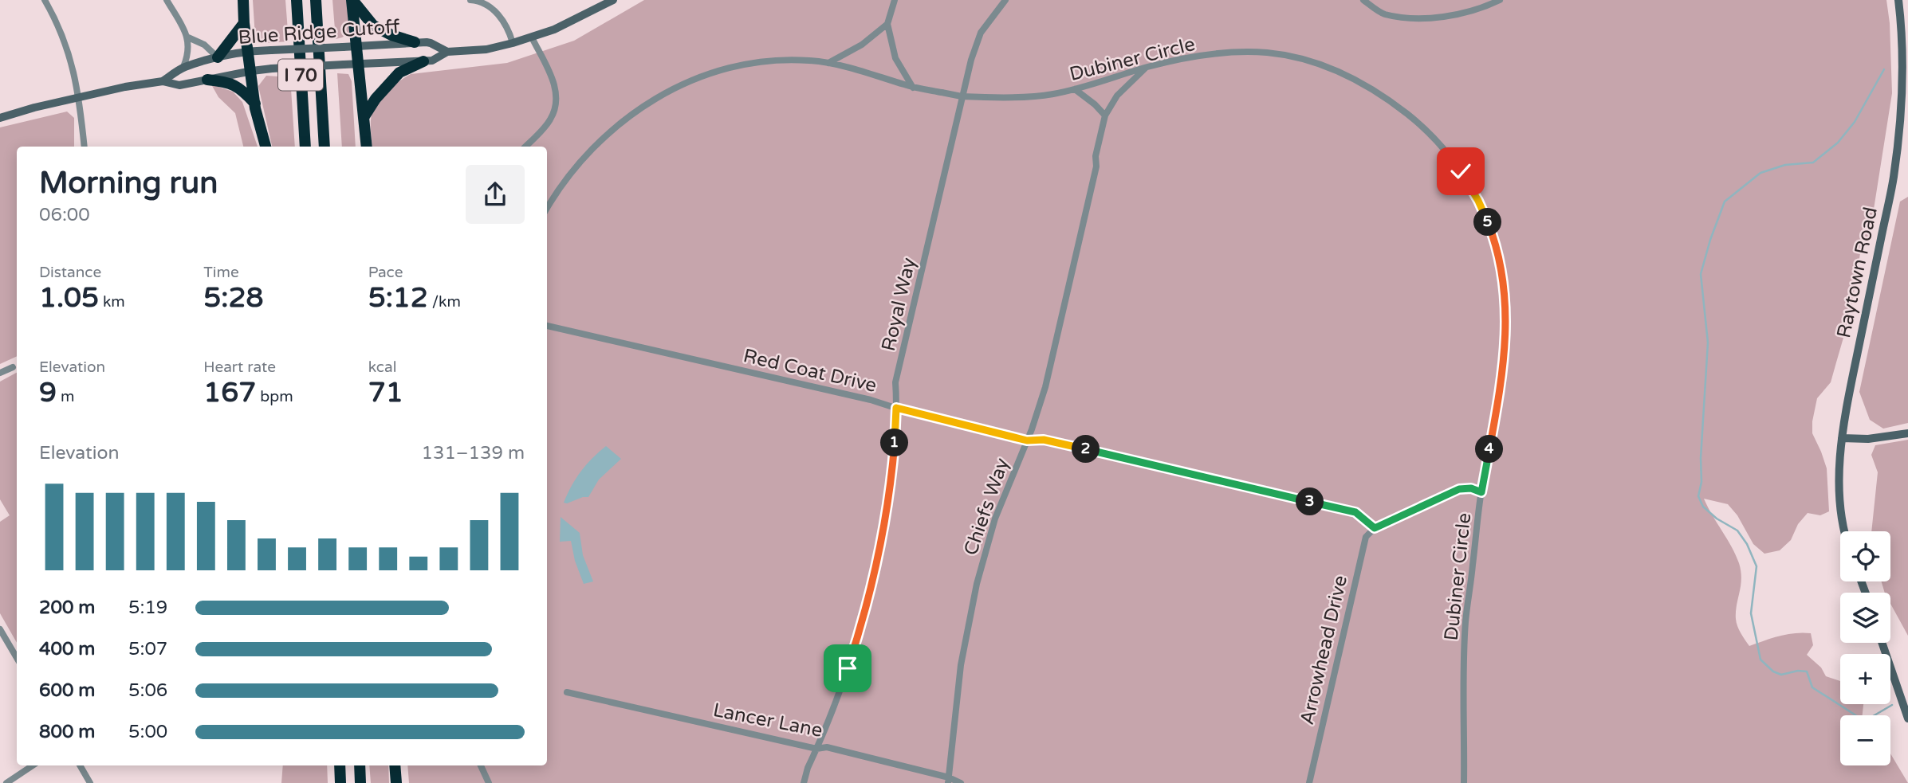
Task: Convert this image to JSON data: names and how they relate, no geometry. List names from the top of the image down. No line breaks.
{"streets":{"highway":["I 70"],"main road":["Blue Ridge Cutoff","Raytown Road"],"street":["Dubiner Circle","Royal Way","Red Coat Drive","Chiefs Way","Arrowhead Drive","Lancer Lane"]},"crossings":[["Dubiner Circle","Chiefs Way"],["Royal Way","Red Coat Drive"],["Royal Way","Lancer Lane"],["Red Coat Drive","Chiefs Way"],["Red Coat Drive","Arrowhead Drive"],["Chiefs Way","Lancer Lane"]],"page":{"heading":["Morning run","06:00"],"pins":["5","1","2","4","3"],"stats":[["Distance","1.05 km"],["Time","5:28"],["Pace","5:12 /km"],["Elevation","9 m"],["Heart rate","167 bpm"],["kcal","71"]],"chart":["Elevation","131–139 m"],"map_buttons":["+","−"],"list":[{"name":"200 m","note":"5:19"},{"name":"400 m","note":"5:07"},{"name":"600 m","note":"5:06"},{"name":"800 m","note":"5:00"}]}}
